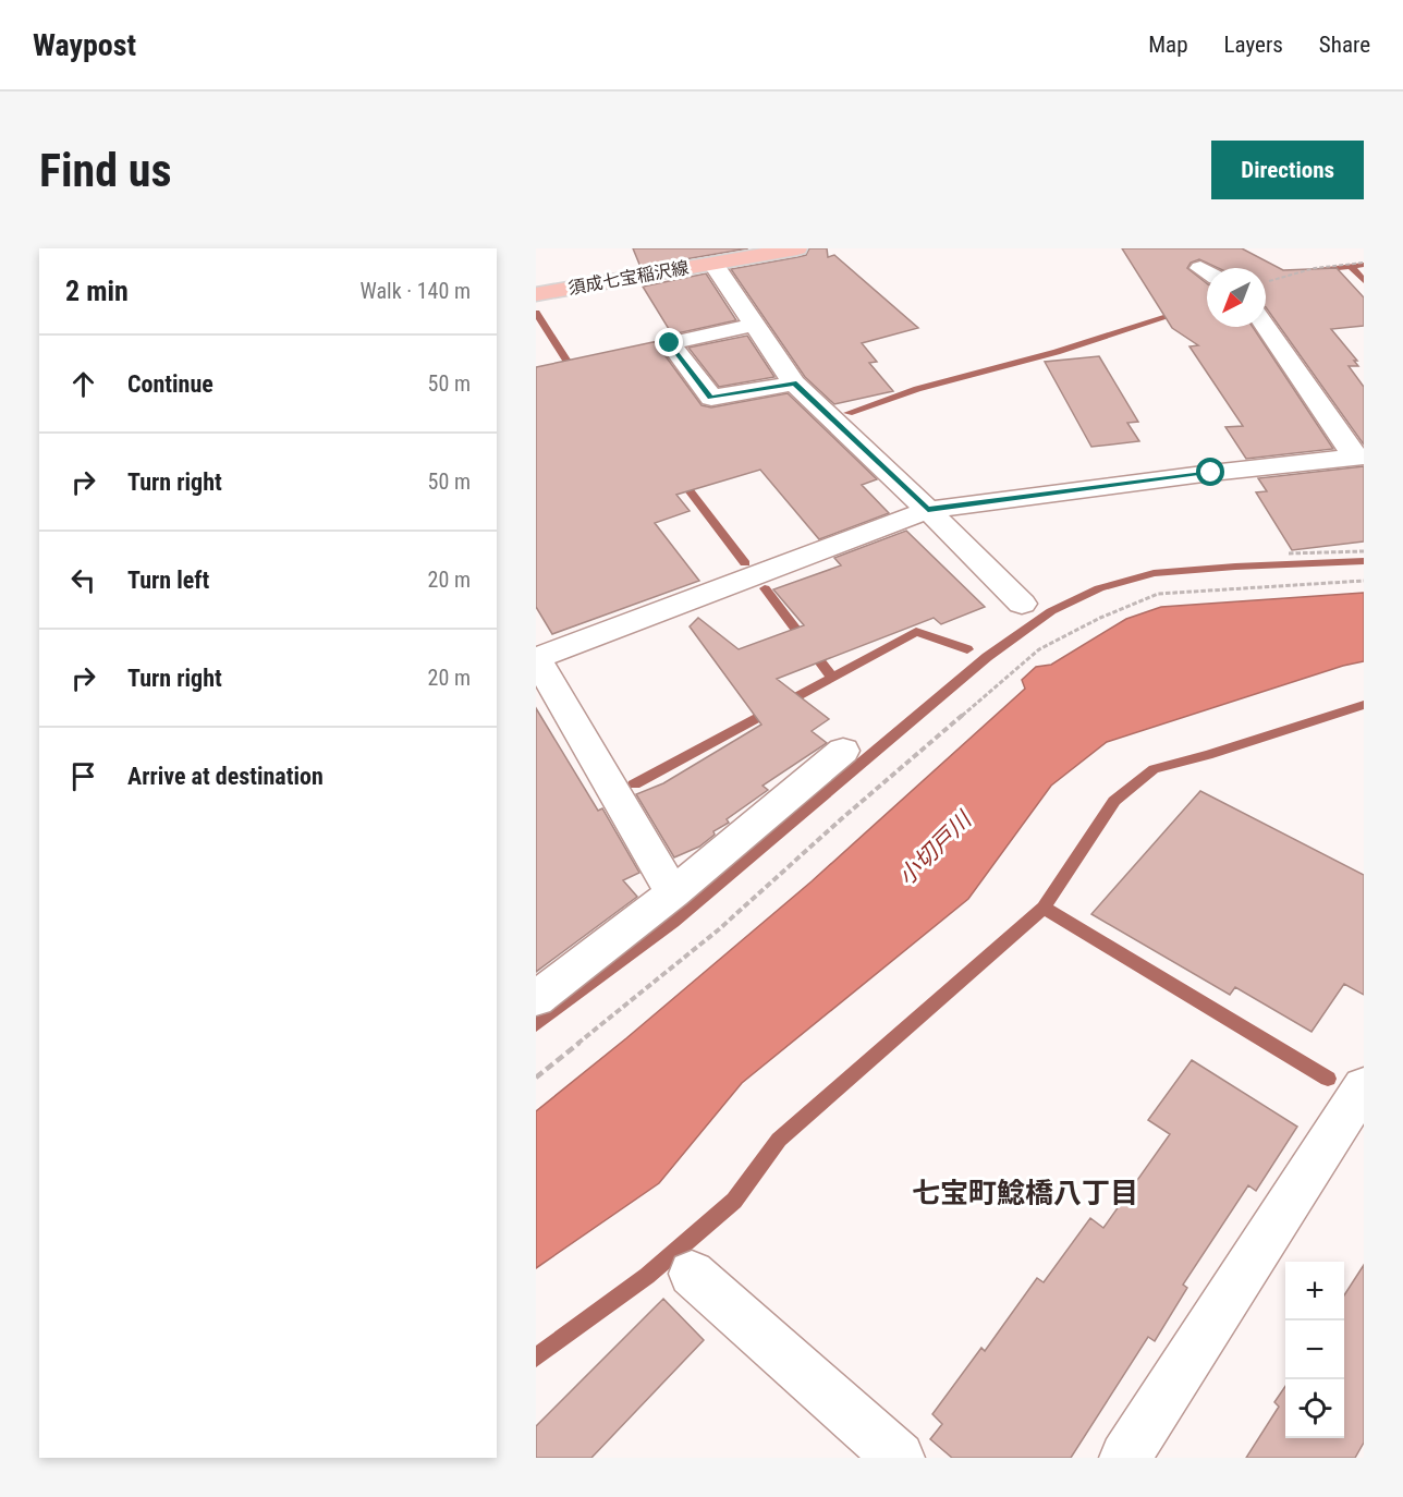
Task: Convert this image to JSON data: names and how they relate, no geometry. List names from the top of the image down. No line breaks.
{"streets":{"main road":["須成七宝稲沢線"]},"districts":["七宝町鯰橋八丁目"],"water":["小切戸川"],"north":"bottom left","page":{"header":"Waypost","nav":["Map","Layers","Share"],"buttons":"Directions","title":"Find us","heading":["2 min","Walk · 140 m"],"list":[["Continue","50 m"],["Turn right","50 m"],["Turn left","20 m"],["Turn right","20 m"],"Arrive at destination"],"map_buttons":["+","−"]}}
